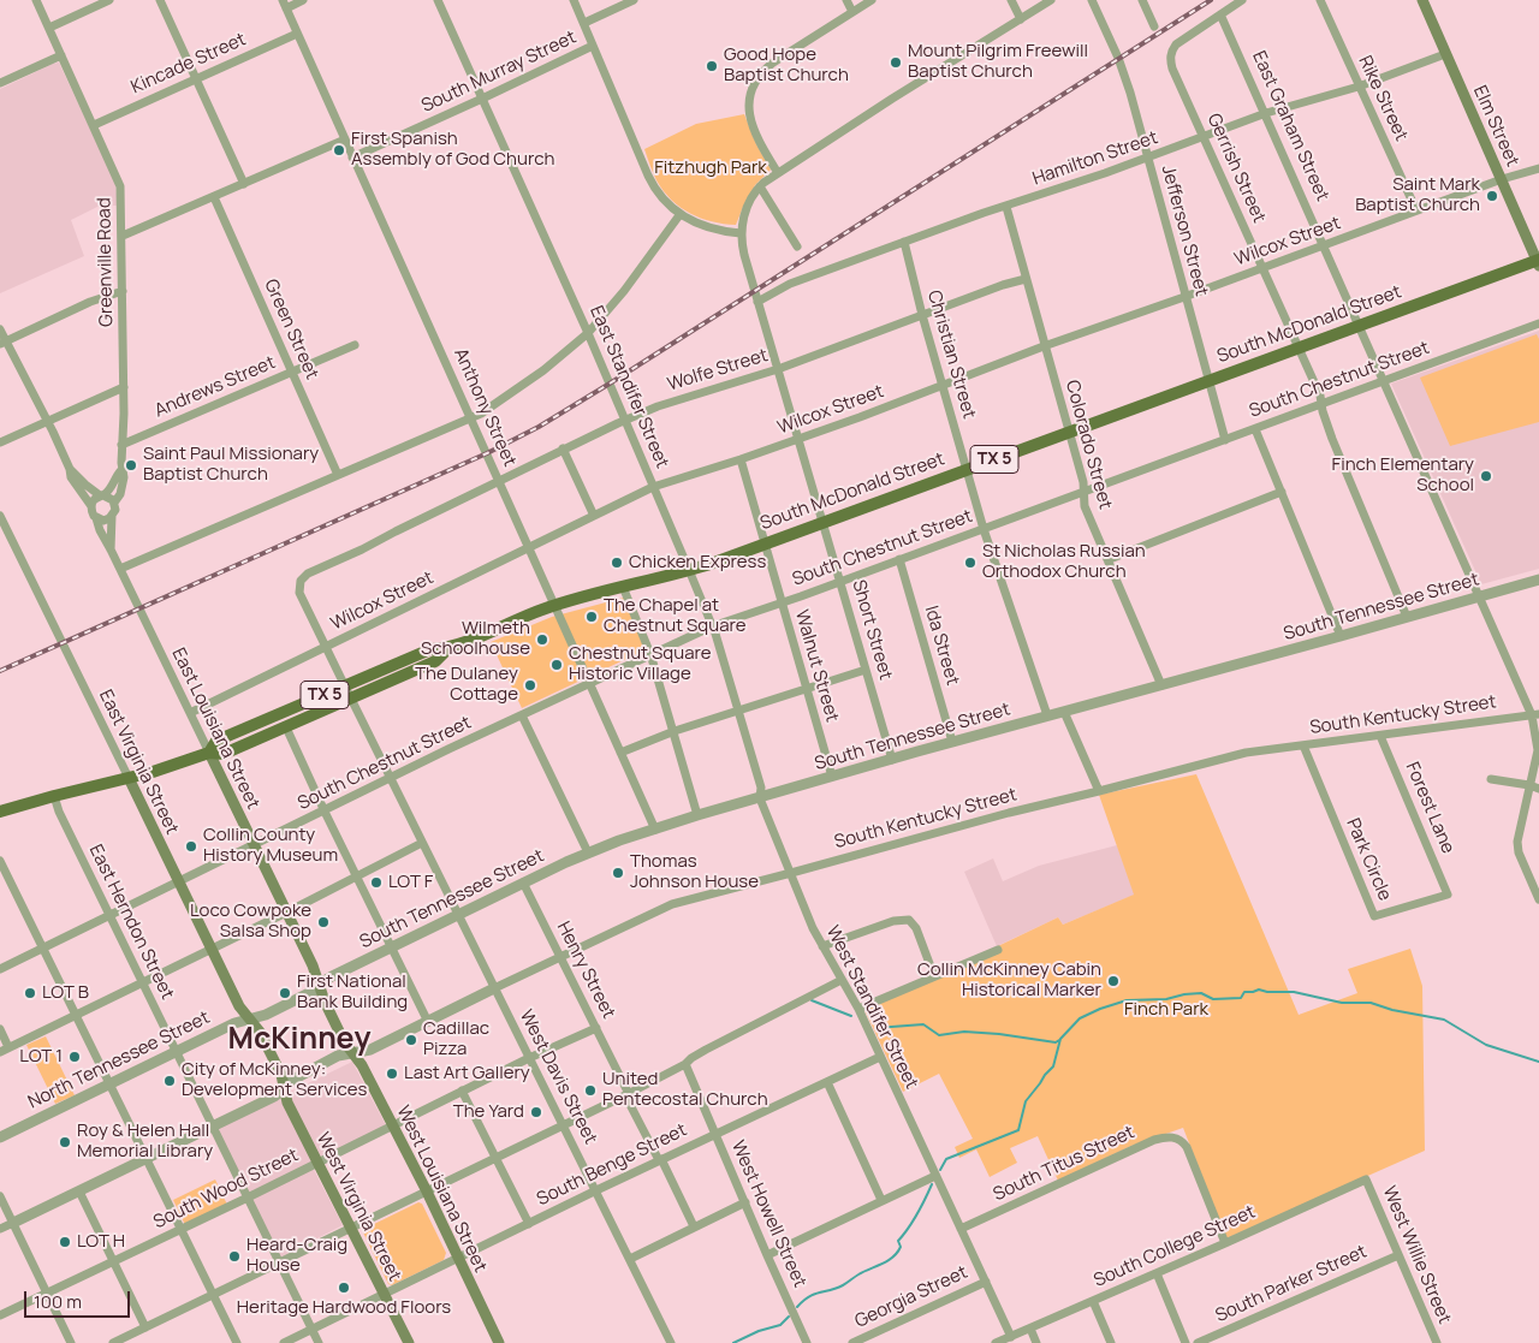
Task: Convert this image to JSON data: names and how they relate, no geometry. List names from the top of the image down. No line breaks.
{"streets":{"main road":["Elm Street","South McDonald Street","TX 5","East Louisiana Street","East Virginia Street","West Louisiana Street","West Virginia Street"],"street":["Kincade Street","South Murray Street","Rike Street","East Graham Street","Hamilton Street","Gerrish Street","Jefferson Street","Wilcox Street","Greenville Road","Green Street","Christian Street","Wolfe Street","South Chestnut Street","Andrews Street","East Standifer Street","Anthony Street","Colorado Street","South Tennessee Street","Short Street","Ida Street","Walnut Street","South Kentucky Street","Forest Lane","Park Circle","East Herndon Street","Henry Street","West Standifer Street","North Tennessee Street","West Davis Street","South Titus Street","South Benge Street","South Wood Street","West Howell Street","South College Street","West Willie Street","South Parker Street","Georgia Street"]},"crossings":[["Kincade Street","Greenville Road"],["Kincade Street","Anthony Street"],["South Murray Street","East Standifer Street"],["South Murray Street","Anthony Street"],["Rike Street","Hamilton Street"],["Rike Street","Wilcox Street"],["East Graham Street","Hamilton Street"],["East Graham Street","Gerrish Street"],["East Graham Street","Wilcox Street"],["East Graham Street","South McDonald Street"],["East Graham Street","South Chestnut Street"],["East Graham Street","South Tennessee Street"],["East Graham Street","South Kentucky Street"],["Elm Street","Hamilton Street"],["Elm Street","Wilcox Street"],["Elm Street","South McDonald Street"],["Hamilton Street","Gerrish Street"],["Hamilton Street","Jefferson Street"],["Hamilton Street","Christian Street"],["Hamilton Street","Colorado Street"],["Hamilton Street","Short Street"],["Gerrish Street","Wilcox Street"],["Gerrish Street","South McDonald Street"],["Gerrish Street","South Chestnut Street"],["Gerrish Street","South Tennessee Street"],["Jefferson Street","Wilcox Street"],["Jefferson Street","South McDonald Street"],["Jefferson Street","South Chestnut Street"],["Wilcox Street","Christian Street"],["Wilcox Street","East Standifer Street"],["Wilcox Street","Anthony Street"],["Wilcox Street","Colorado Street"],["Wilcox Street","Short Street"],["Wilcox Street","Walnut Street"],["Wilcox Street","East Louisiana Street"],["Wilcox Street","West Davis Street"],["Greenville Road","Andrews Street"],["Greenville Road","East Louisiana Street"],["South McDonald Street","Christian Street"],["South McDonald Street","East Standifer Street"],["South McDonald Street","Anthony Street"],["South McDonald Street","Colorado Street"],["South McDonald Street","TX 5"],["South McDonald Street","Short Street"],["South McDonald Street","Walnut Street"],["South McDonald Street","East Louisiana Street"],["South McDonald Street","West Davis Street"],["Green Street","Andrews Street"],["Christian Street","Wolfe Street"],["Christian Street","South Chestnut Street"],["Christian Street","South Tennessee Street"],["Wolfe Street","East Standifer Street"],["Wolfe Street","Anthony Street"],["Wolfe Street","Colorado Street"],["Wolfe Street","Short Street"],["Wolfe Street","West Davis Street"],["South Chestnut Street","East Standifer Street"],["South Chestnut Street","Anthony Street"],["South Chestnut Street","Colorado Street"],["South Chestnut Street","Short Street"],["South Chestnut Street","Ida Street"],["South Chestnut Street","Walnut Street"],["South Chestnut Street","East Louisiana Street"],["South Chestnut Street","East Virginia Street"],["South Chestnut Street","East Herndon Street"],["South Chestnut Street","West Davis Street"],["East Standifer Street","South Tennessee Street"],["East Standifer Street","West Standifer Street"],["Anthony Street","South Tennessee Street"],["Colorado Street","South Tennessee Street"],["TX 5","East Louisiana Street"],["TX 5","East Virginia Street"],["TX 5","East Herndon Street"],["South Tennessee Street","Short Street"],["South Tennessee Street","Ida Street"],["South Tennessee Street","Walnut Street"],["South Tennessee Street","East Louisiana Street"],["South Tennessee Street","Henry Street"],["South Tennessee Street","West Standifer Street"],["South Tennessee Street","North Tennessee Street"],["South Tennessee Street","West Davis Street"],["South Kentucky Street","East Louisiana Street"],["South Kentucky Street","East Virginia Street"],["South Kentucky Street","Forest Lane"],["South Kentucky Street","Park Circle"],["South Kentucky Street","East Herndon Street"],["South Kentucky Street","Henry Street"],["South Kentucky Street","West Standifer Street"],["South Kentucky Street","West Davis Street"],["South Kentucky Street","West Louisiana Street"],["South Kentucky Street","West Virginia Street"],["East Louisiana Street","North Tennessee Street"],["East Louisiana Street","West Louisiana Street"],["East Virginia Street","North Tennessee Street"],["East Virginia Street","West Virginia Street"],["Forest Lane","Park Circle"],["East Herndon Street","North Tennessee Street"],["East Herndon Street","South Benge Street"],["East Herndon Street","South Wood Street"],["Henry Street","South Wood Street"],["West Standifer Street","South Titus Street"],["West Standifer Street","South Benge Street"],["West Standifer Street","South College Street"],["West Standifer Street","Georgia Street"],["West Davis Street","South Benge Street"],["West Davis Street","South Wood Street"],["South Titus Street","South College Street"],["South Benge Street","West Louisiana Street"],["South Benge Street","West Virginia Street"],["South Benge Street","West Howell Street"],["South Wood Street","West Louisiana Street"],["South Wood Street","West Virginia Street"],["South College Street","West Willie Street"],["West Willie Street","South Parker Street"]],"districts":["McKinney"],"parks":["Fitzhugh Park","Finch Park"],"places":["Mount Pilgrim Freewill Baptist Church","Good Hope Baptist Church","First Spanish Assembly of God Church","Saint Mark Baptist Church","Saint Paul Missionary Baptist Church","Finch Elementary School","Chicken Express","St Nicholas Russian Orthodox Church","The Chapel at Chestnut Square","Wilmeth Schoolhouse","Chestnut Square Historic Village","The Dulaney Cottage","Collin County History Museum","Thomas Johnson House","LOT F","Loco Cowpoke Salsa Shop","Collin McKinney Cabin Historical Marker","LOT B","First National Bank Building","Cadillac Pizza","LOT 1","Last Art Gallery","City of McKinney: Development Services","United Pentecostal Church","The Yard","Roy & Helen Hall Memorial Library","LOT H","Heard-Craig House","Heritage Hardwood Floors"],"scale_bar":"100 m"}
